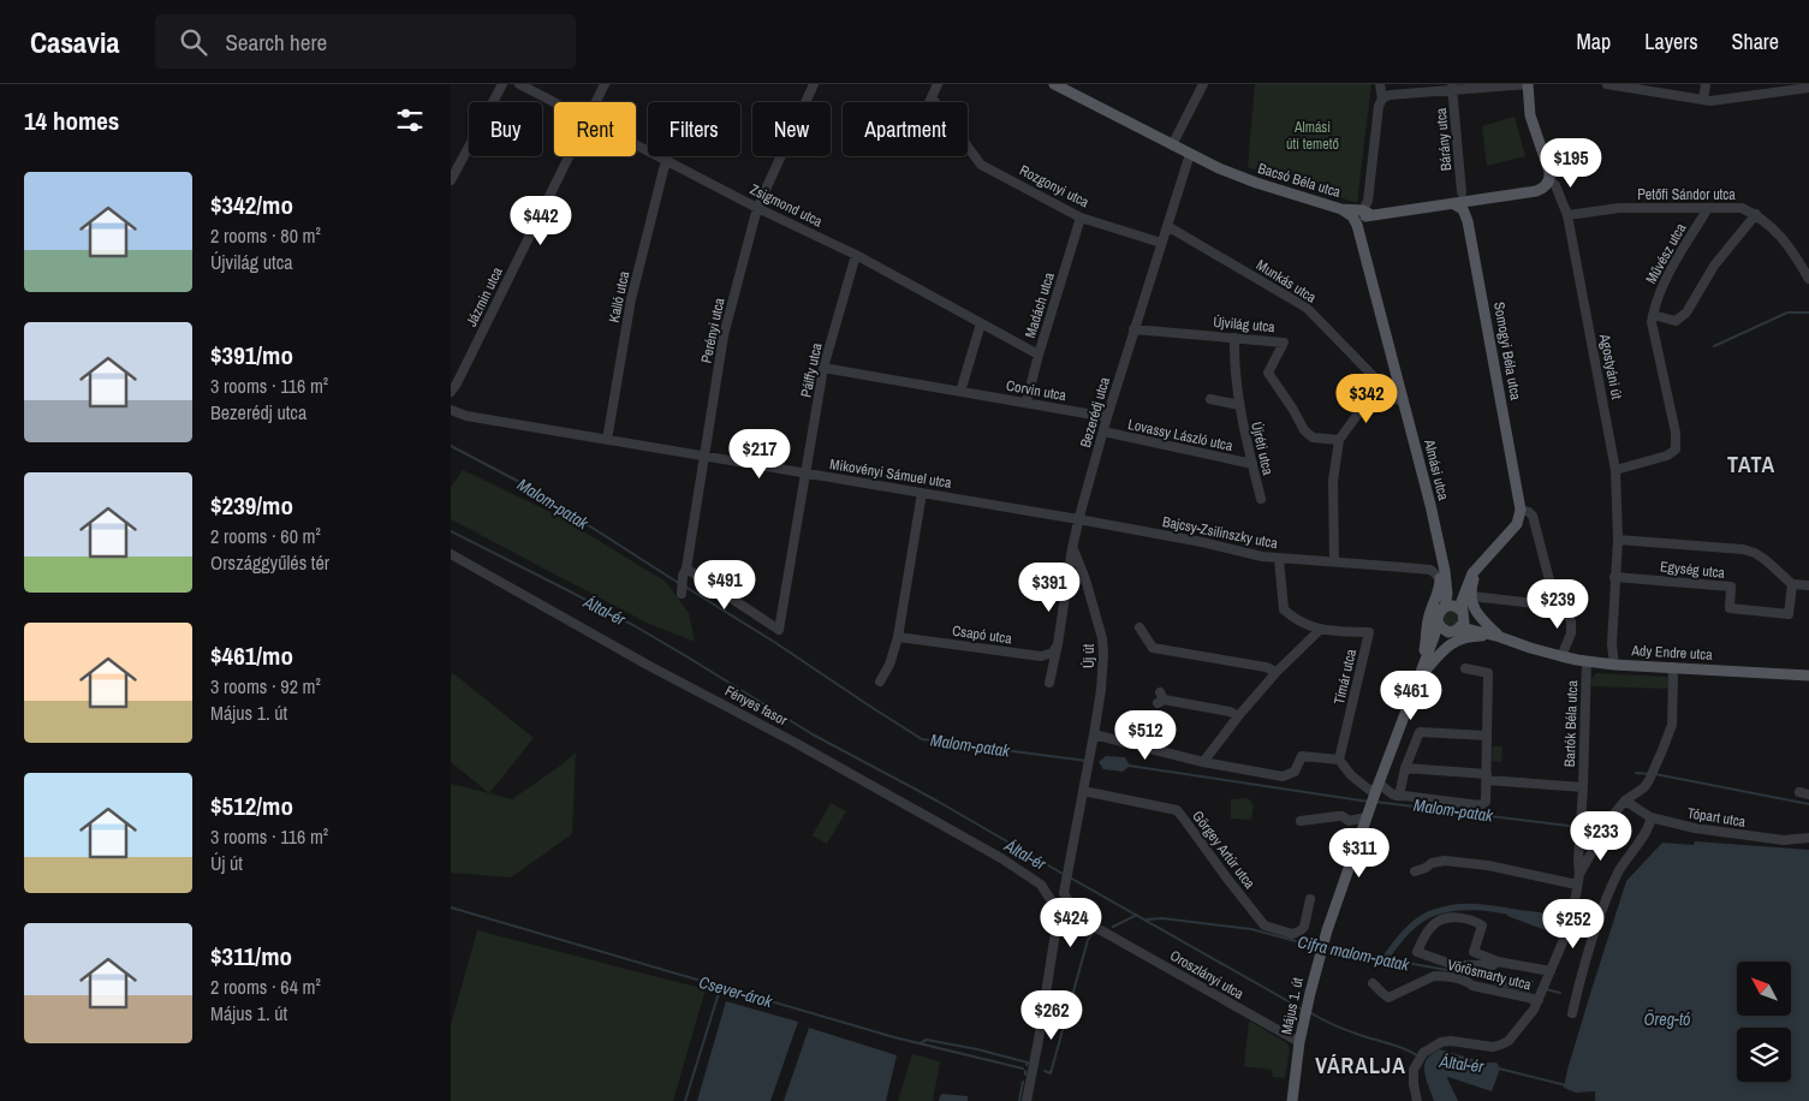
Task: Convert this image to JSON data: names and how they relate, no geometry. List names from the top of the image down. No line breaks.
{"streets":{"main road":["Bacsó Béla utca","Somogyi Béla utca","Agostyáni út","Almási utca","Ady Endre utca","Május 1. út"],"street":["Bárány utca","Rozgonyi utca","Petőfi Sándor utca","Zsigmond utca","Művész utca","Munkás utca","Jázmin utca","Kalló utca","Madách utca","Újvilág utca","Perényi utca","Pálffy utca","Corvin utca","Bezerédj utca","Lovassy László utca","Újréti utca","Mikovényi Sámuel utca","Bajcsy-Zsilinszky utca","Egység utca","Csapó utca","Új út","Tímár utca","Fényes fasor","Bartók Béla utca","Tópart utca","Görgey Artúr utca","Oroszlányi utca","Vörösmarty utca"]},"crossings":[["Bacsó Béla utca","Somogyi Béla utca"],["Bacsó Béla utca","Agostyáni út"],["Bacsó Béla utca","Bezerédj utca"],["Rozgonyi utca","Madách utca"],["Rozgonyi utca","Bezerédj utca"],["Petőfi Sándor utca","Művész utca"],["Petőfi Sándor utca","Agostyáni út"],["Zsigmond utca","Kalló utca"],["Zsigmond utca","Madách utca"],["Zsigmond utca","Perényi utca"],["Zsigmond utca","Pálffy utca"],["Munkás utca","Bezerédj utca"],["Munkás utca","Almási utca"],["Kalló utca","Mikovényi Sámuel utca"],["Madách utca","Corvin utca"],["Újvilág utca","Bezerédj utca"],["Újvilág utca","Újréti utca"],["Perényi utca","Pálffy utca"],["Perényi utca","Mikovényi Sámuel utca"],["Agostyáni út","Egység utca"],["Agostyáni út","Ady Endre utca"],["Pálffy utca","Corvin utca"],["Pálffy utca","Mikovényi Sámuel utca"],["Corvin utca","Bezerédj utca"],["Bezerédj utca","Lovassy László utca"],["Bezerédj utca","Mikovényi Sámuel utca"],["Bezerédj utca","Bajcsy-Zsilinszky utca"],["Bezerédj utca","Csapó utca"],["Bezerédj utca","Új út"],["Lovassy László utca","Újréti utca"],["Almási utca","Május 1. út"],["Mikovényi Sámuel utca","Bajcsy-Zsilinszky utca"],["Bajcsy-Zsilinszky utca","Tímár utca"],["Ady Endre utca","Bartók Béla utca"],["Új út","Fényes fasor"],["Új út","Görgey Artúr utca"],["Bartók Béla utca","Vörösmarty utca"],["Oroszlányi utca","Május 1. út"]],"districts":["TATA","VÁRALJA"],"water":["Malom-patak","Által-ér","Cifra malom-patak","Csever-árok","Öreg-tó"],"parks":["Almási úti temető"],"north":"top left","page":{"header":"Casavia","search":"Search here","nav":["Map","Layers","Share"],"heading":"14 homes","chip":["Buy","Rent","Filters","New","Apartment"],"price":["$195","$442","$342","$217","$491","$391","$239","$461","$512","$233","$311","$424","$252","$262"],"list":[{"name":"$342/mo","note":"2 rooms · 80 m² · Újvilág utca"},{"name":"$391/mo","note":"3 rooms · 116 m² · Bezerédj utca"},{"name":"$239/mo","note":"2 rooms · 60 m² · Országgyűlés tér"},{"name":"$461/mo","note":"3 rooms · 92 m² · Május 1. út"},{"name":"$512/mo","note":"3 rooms · 116 m² · Új út"},{"name":"$311/mo","note":"2 rooms · 64 m² · Május 1. út"}]}}
